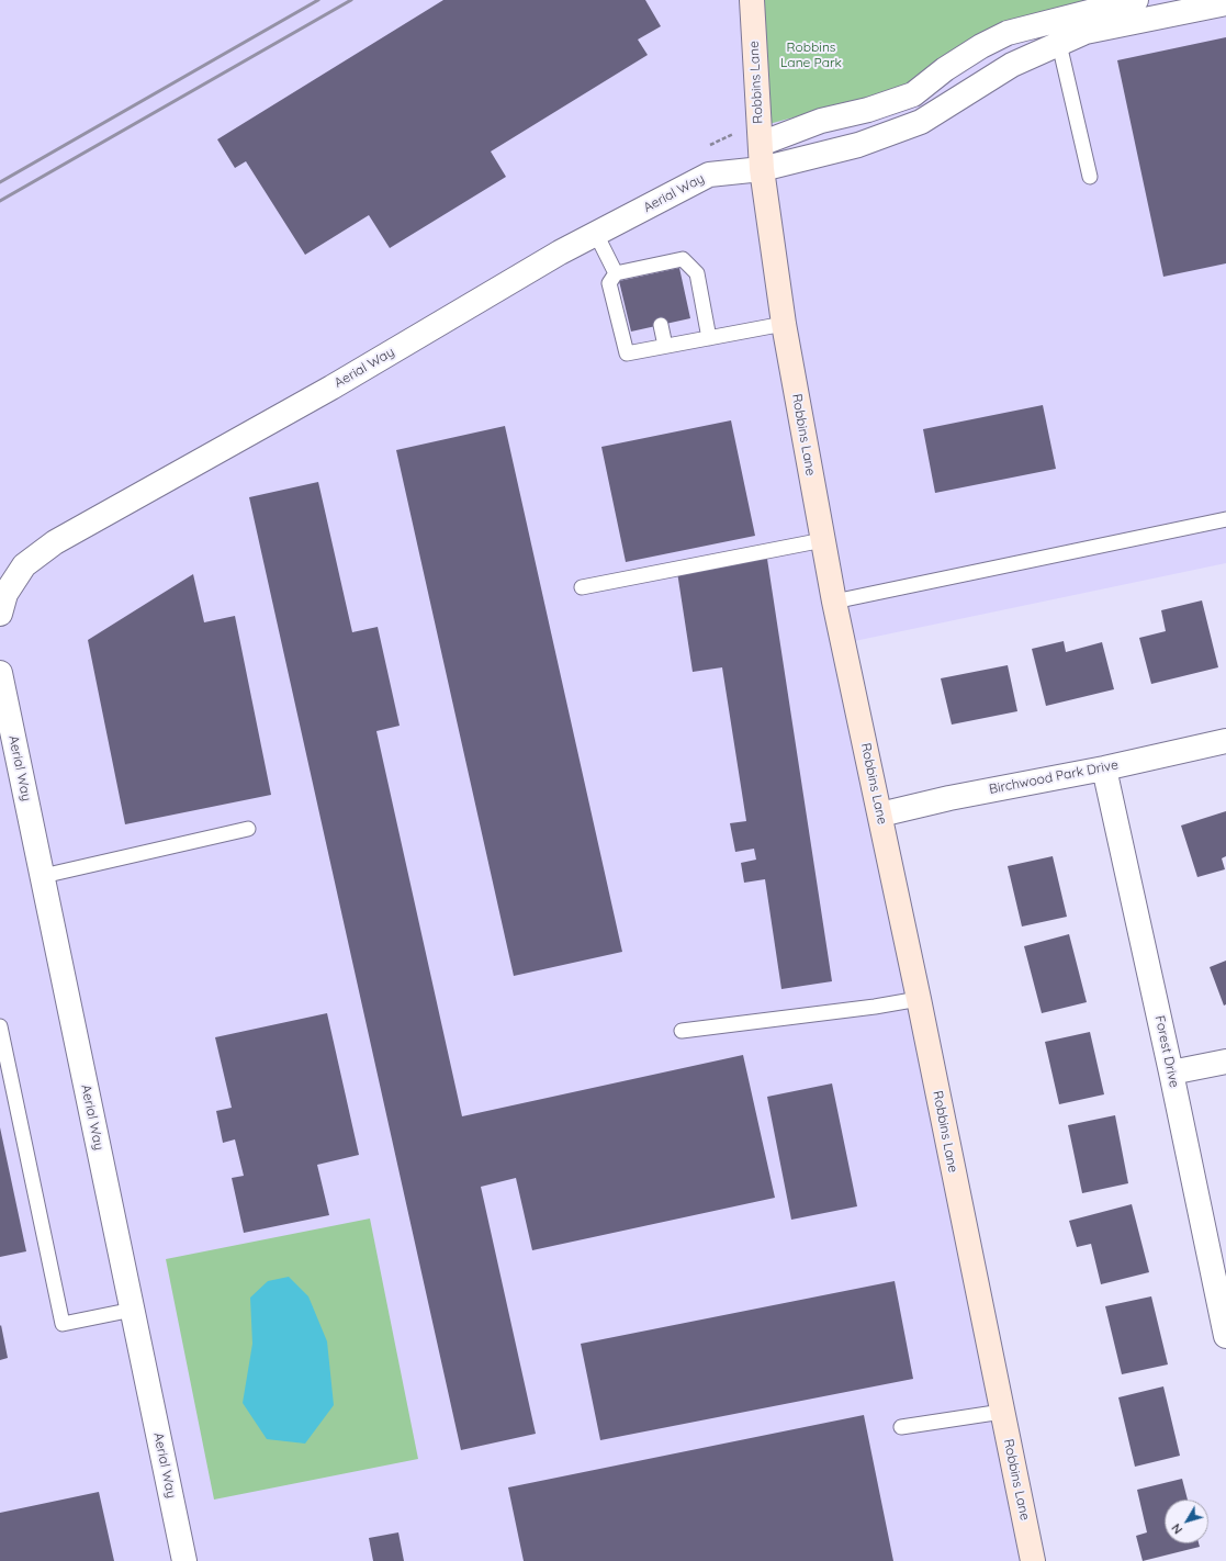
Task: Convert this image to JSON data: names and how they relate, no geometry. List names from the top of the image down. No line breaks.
{"streets":{"street":["Robbins Lane","Aerial Way","Birchwood Park Drive","Forest Drive"]},"crossings":[["Robbins Lane","Aerial Way"],["Robbins Lane","Birchwood Park Drive"],["Birchwood Park Drive","Forest Drive"]],"parks":["Robbins Lane Park"],"north":"bottom left"}
